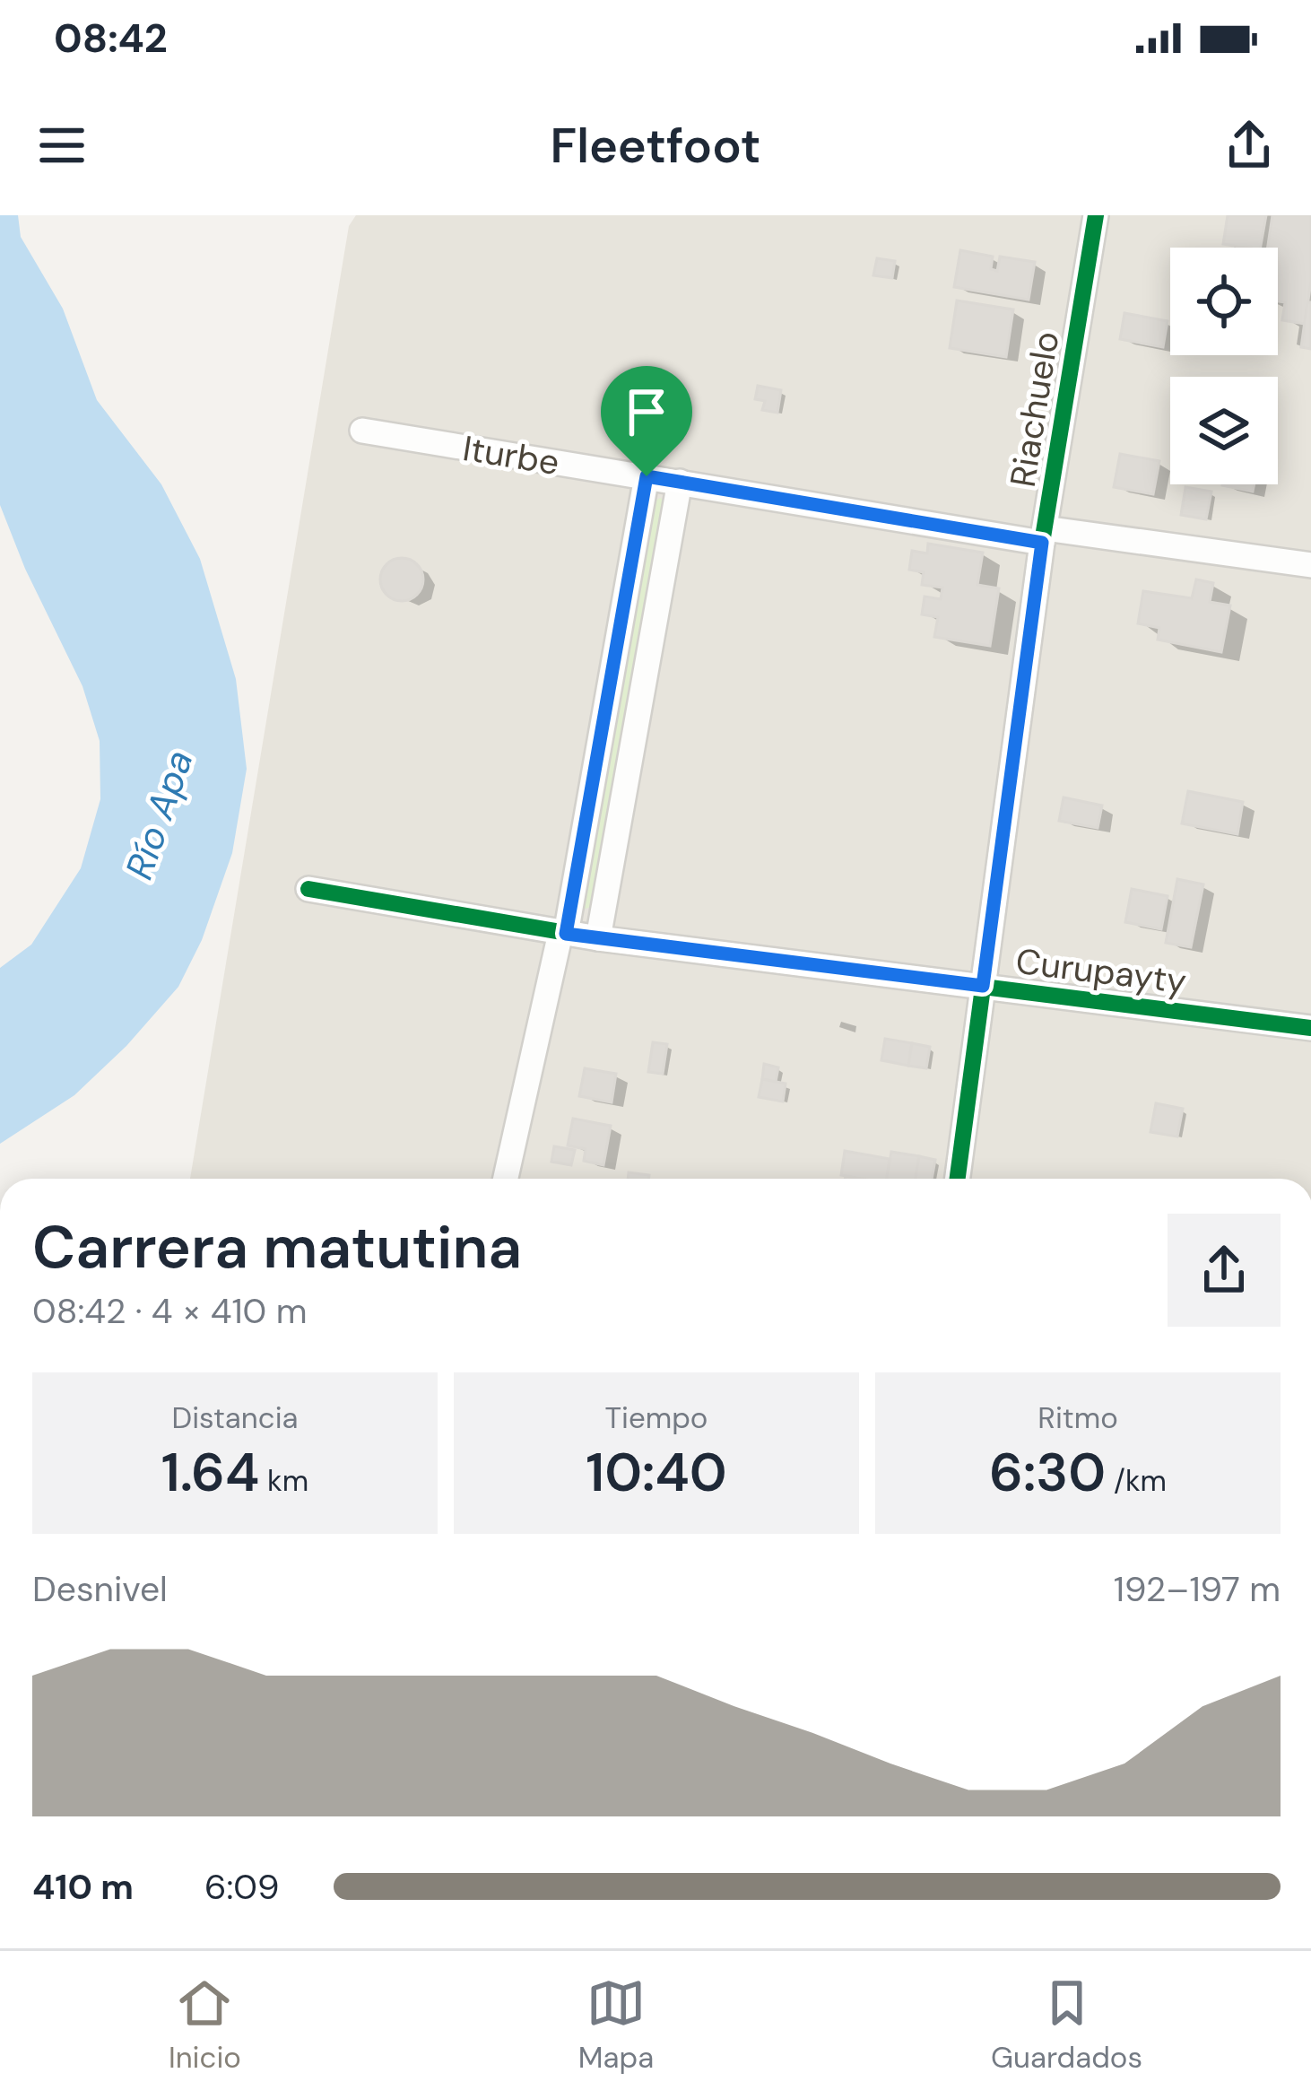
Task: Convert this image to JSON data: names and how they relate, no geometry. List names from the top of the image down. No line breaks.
{"streets":{"street":["Riachuelo","Iturbe","Curupayty"]},"crossings":[["Riachuelo","Iturbe"],["Riachuelo","Curupayty"]],"water":["Río Apa"],"page":{"status":"08:42","header":"Fleetfoot","heading":["Carrera matutina","08:42 · 4 × 410 m"],"stats":[["Distancia","1.64 km"],["Tiempo","10:40"],["Ritmo","6:30 /km"]],"chart":["Desnivel","192–197 m"],"list":[{"name":"410 m","note":"6:09"}],"tabs":["Inicio","Mapa","Guardados"]}}
